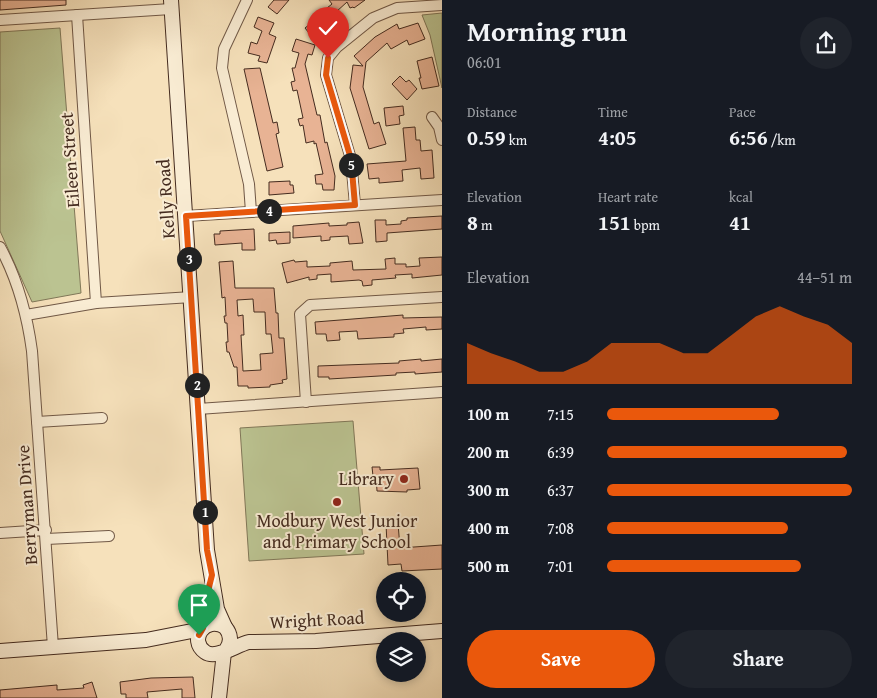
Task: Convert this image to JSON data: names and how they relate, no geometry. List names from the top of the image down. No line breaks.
{"streets":{"main road":["Kelly Road","Wright Road"],"street":["Eileen Street","Berryman Drive"]},"crossings":[["Kelly Road","Wright Road"]],"places":["Library","Modbury West Junior and Primary School"],"page":{"heading":["Morning run","06:01"],"stats":[["Distance","0.59 km"],["Time","4:05"],["Pace","6:56 /km"],["Elevation","8 m"],["Heart rate","151 bpm"],["kcal","41"]],"pins":["5","4","3","2","1"],"chart":["Elevation","44–51 m"],"list":[{"name":"100 m","note":"7:15"},{"name":"200 m","note":"6:39"},{"name":"300 m","note":"6:37"},{"name":"400 m","note":"7:08"},{"name":"500 m","note":"7:01"}],"buttons":["Save","Share"]}}
